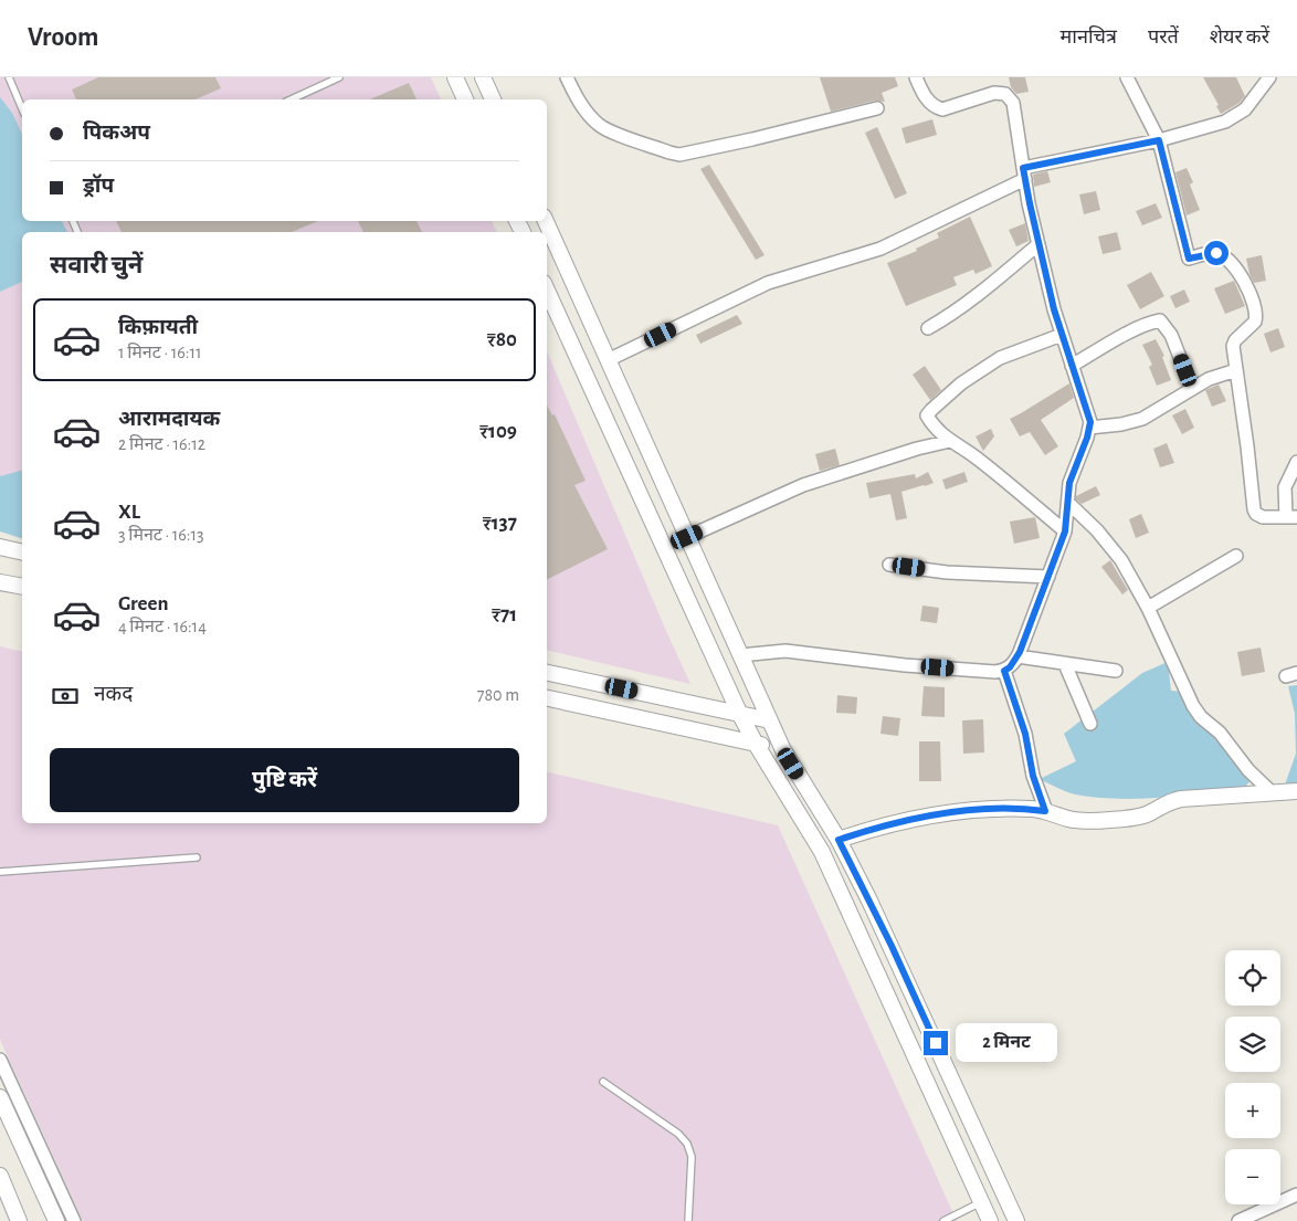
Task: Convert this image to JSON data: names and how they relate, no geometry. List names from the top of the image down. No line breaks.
{"page":{"header":"Vroom","nav":["मानचित्र","परतें","शेयर करें"],"banner":["पिकअप","ड्रॉप"],"heading":"सवारी चुनें","list":[{"name":"किफ़ायती","note":"1 मिनट · 16:11","value":"₹80"},{"name":"आरामदायक","note":"2 मिनट · 16:12","value":"₹109"},{"name":"XL","note":"3 मिनट · 16:13","value":"₹137"},{"name":"Green","note":"4 मिनट · 16:14","value":"₹71"}],"pay":["नकद","780 m"],"buttons":"पुष्टि करें","map_buttons":["+","−"],"bubble":"2 मिनट"}}
